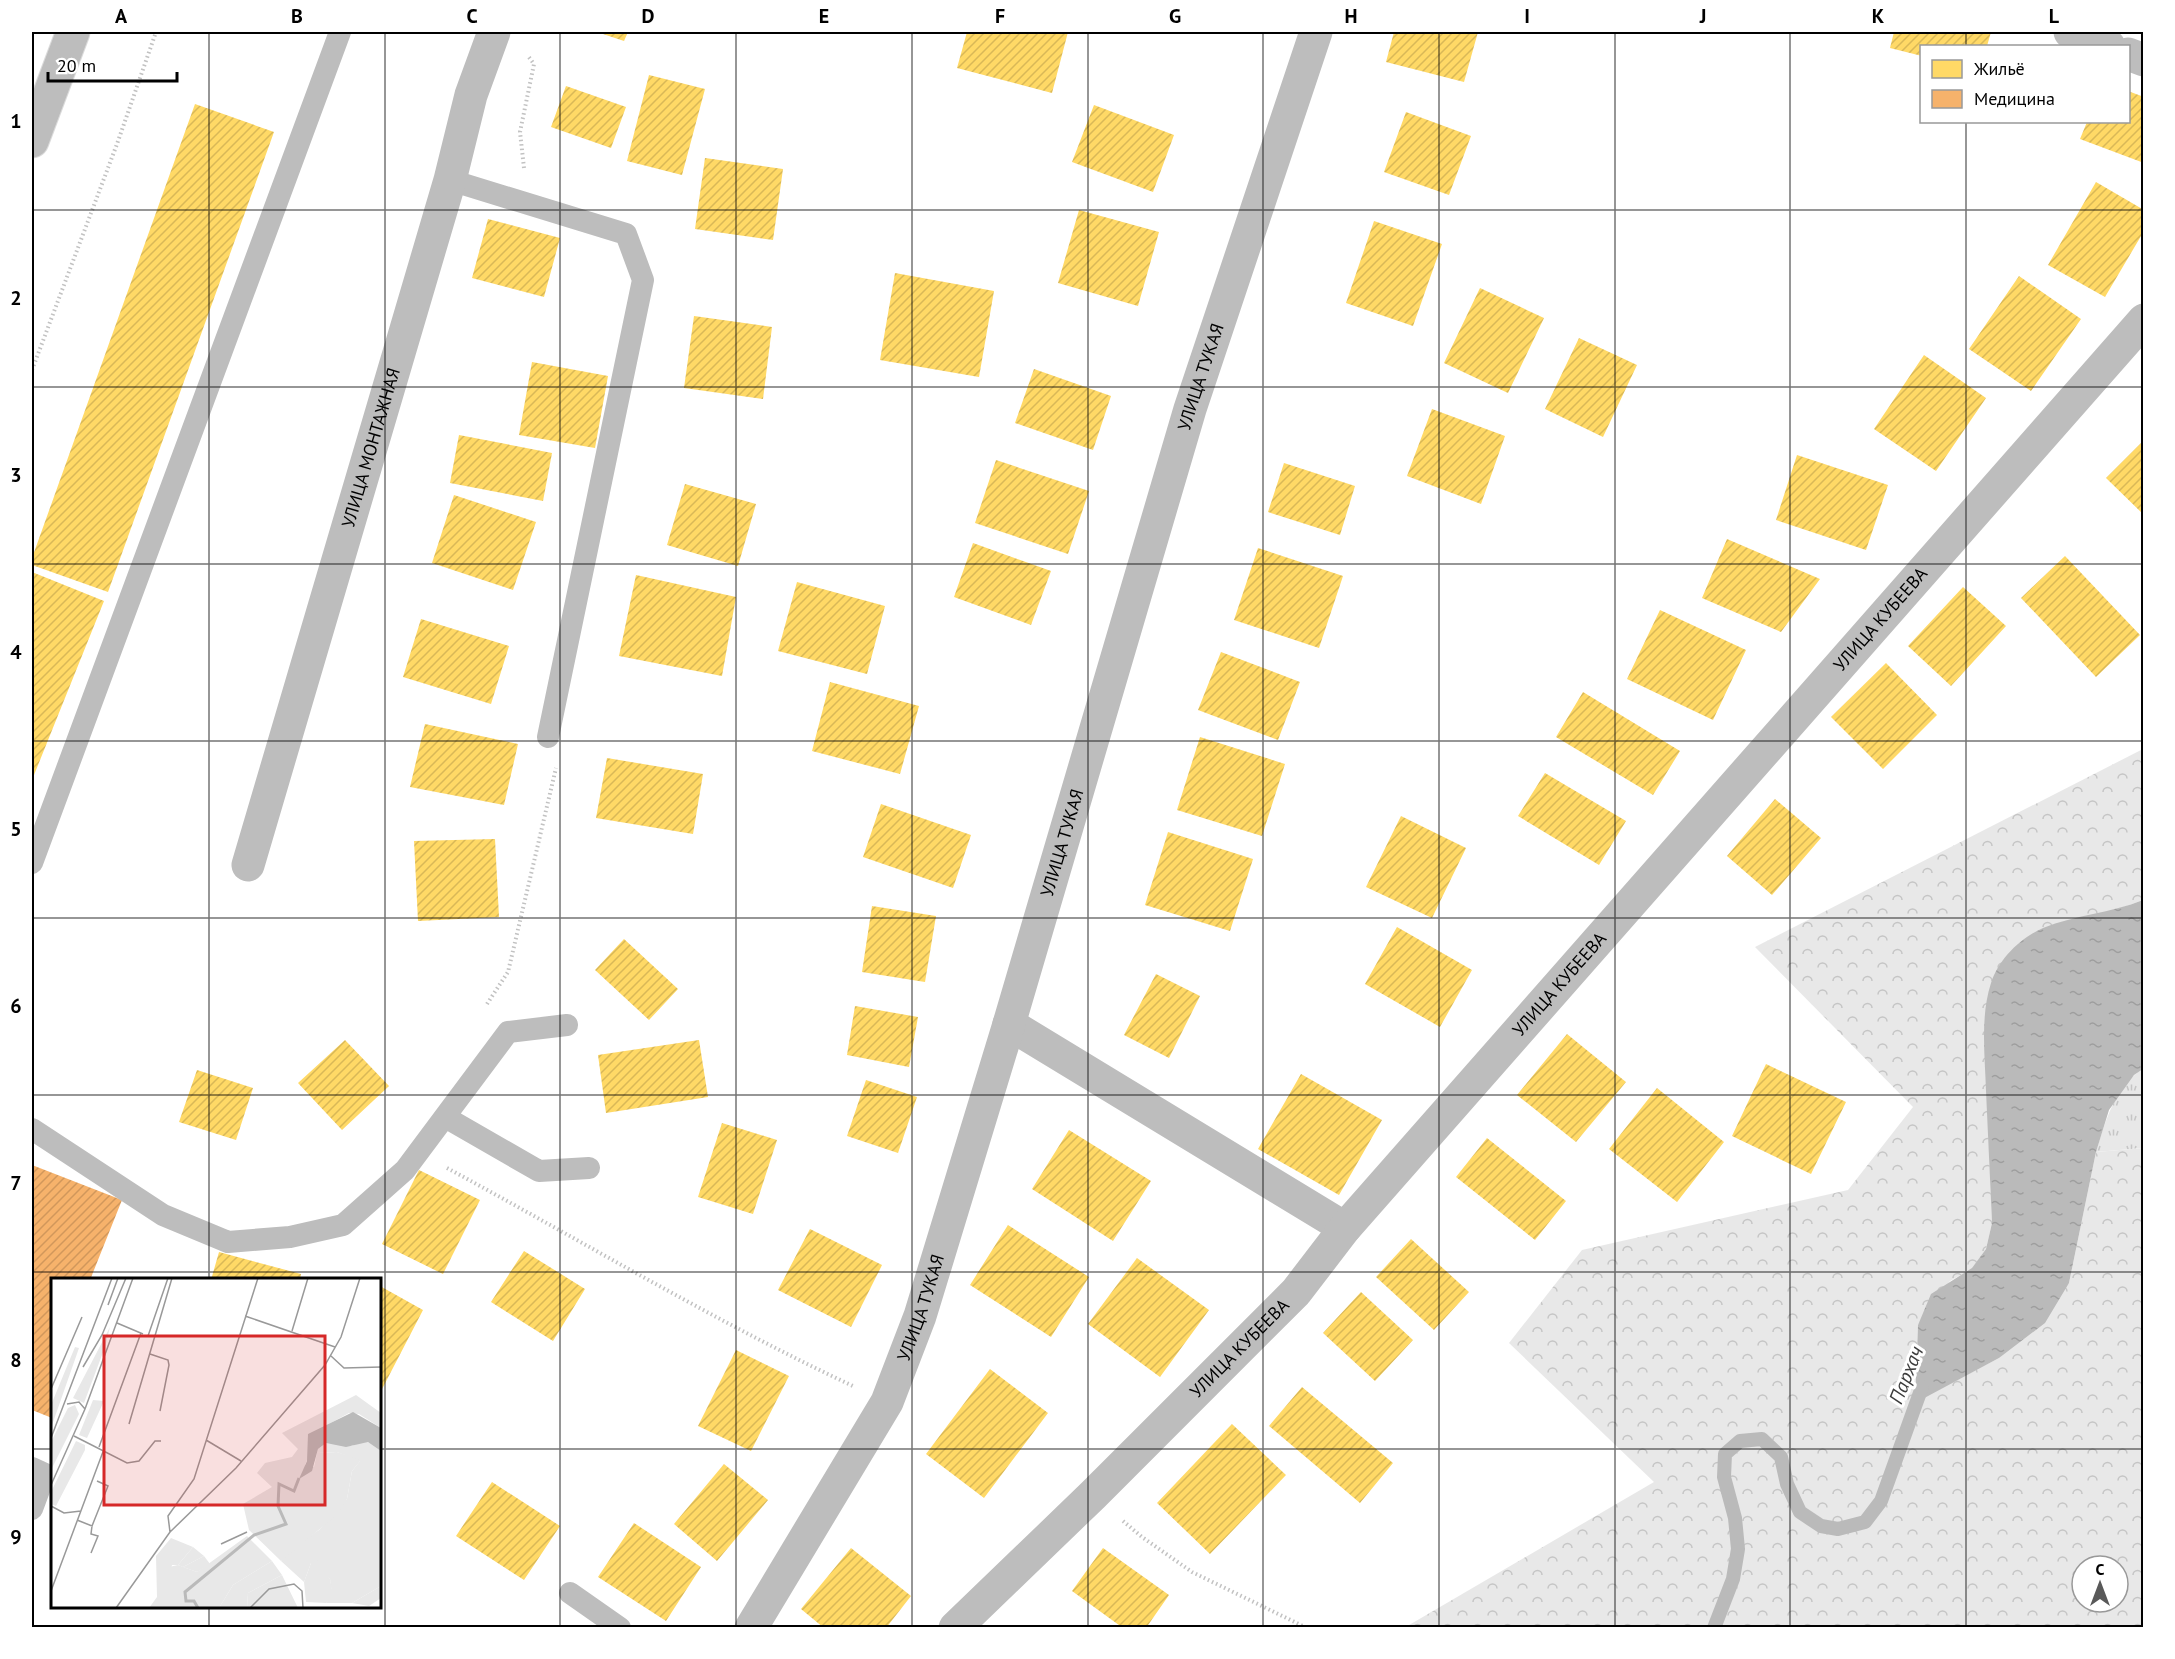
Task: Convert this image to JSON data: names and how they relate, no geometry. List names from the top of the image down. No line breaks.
{"streets":{"street":["УЛИЦА ТУКАЯ","УЛИЦА МОНТАЖНАЯ","УЛИЦА КУБЕЕВА"]},"water":["Пархач"],"legend":["Жильё","Медицина"],"scale_bar":"20 m","north":"top","grid":{"columns":["A","B","C","D","E","F","G","H","I","J","K","L"],"rows":["1","2","3","4","5","6","7","8","9"]}}
